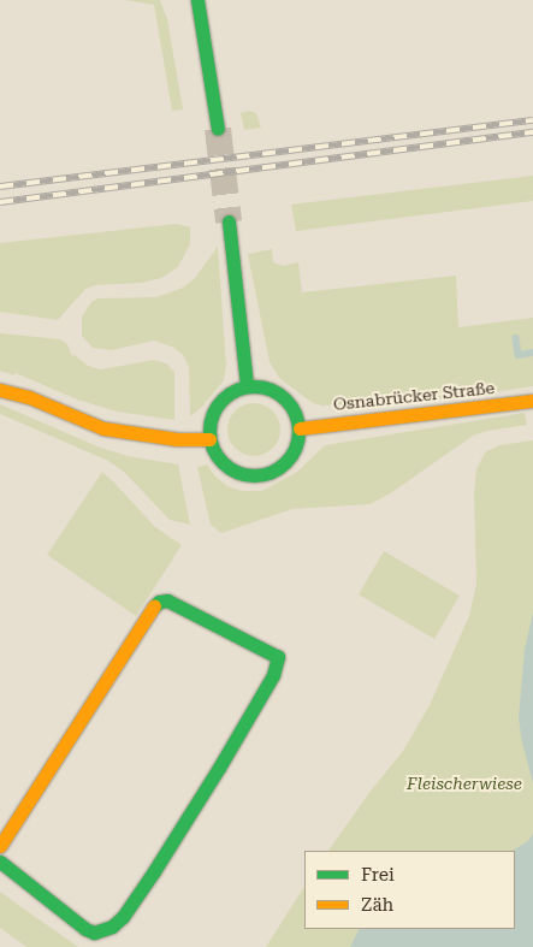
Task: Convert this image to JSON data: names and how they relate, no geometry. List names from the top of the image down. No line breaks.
{"streets":{"main road":["Osnabrücker Straße"]},"parks":["Fleischerwiese"],"legend":["Frei","Zäh"]}
